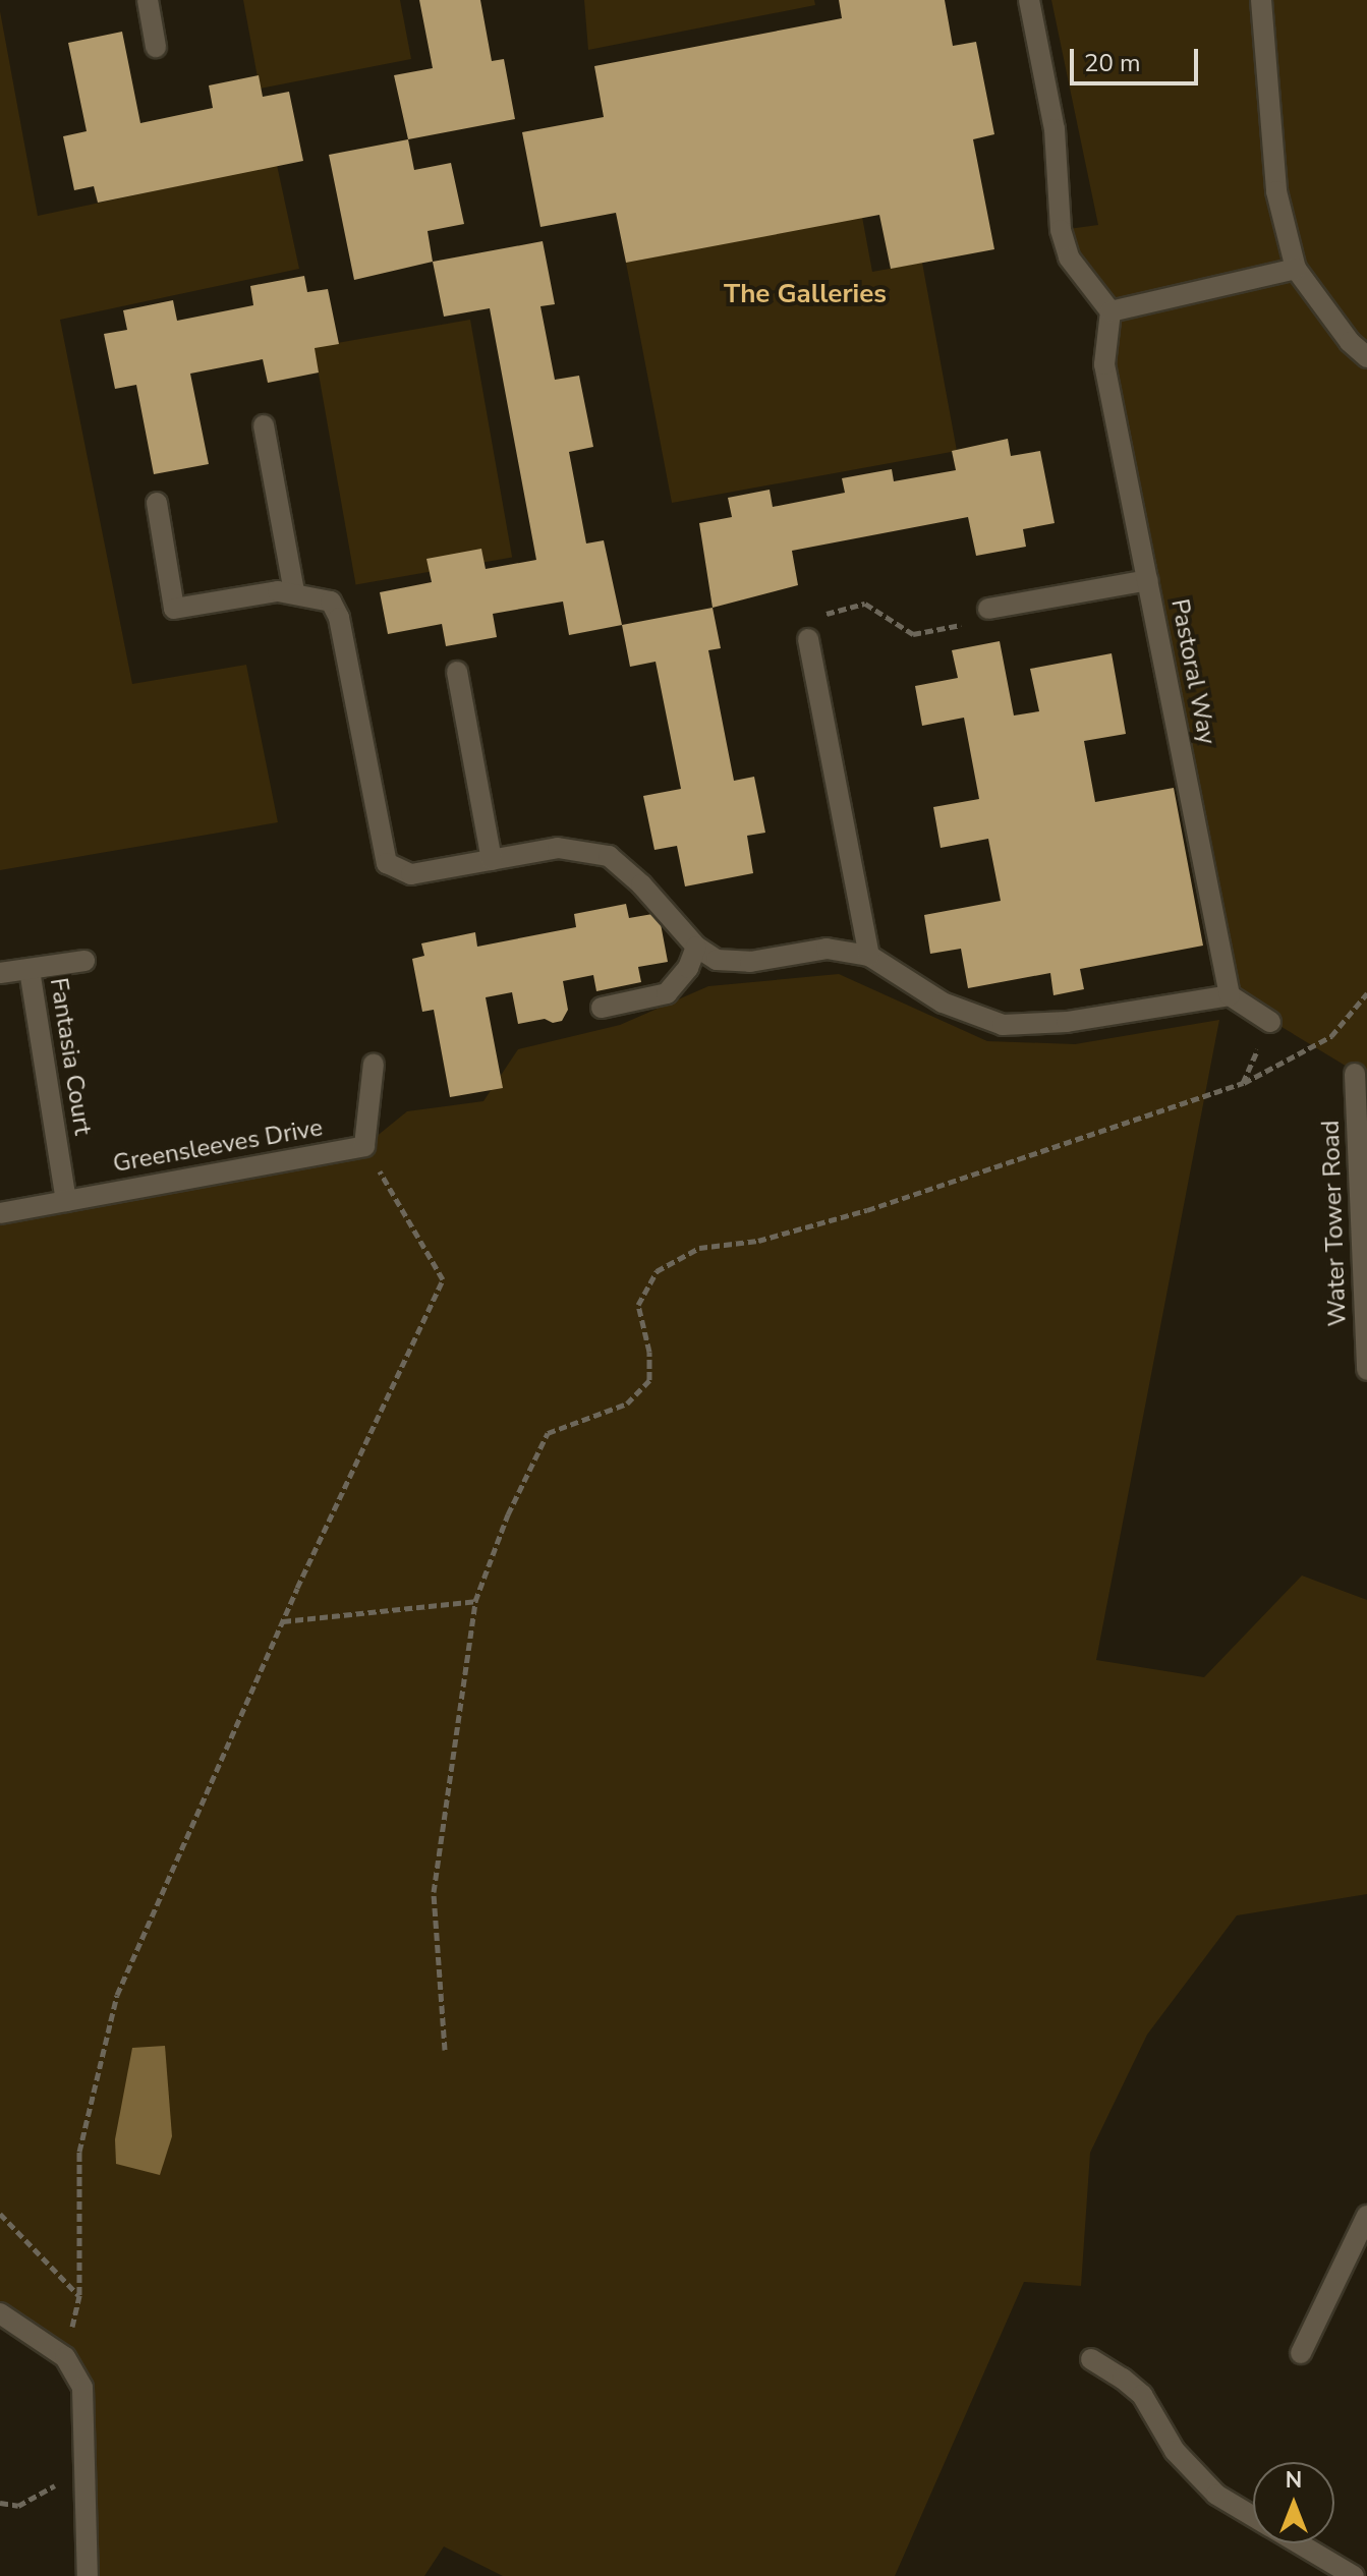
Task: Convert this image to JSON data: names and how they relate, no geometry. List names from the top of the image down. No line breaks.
{"streets":{"street":["Pastoral Way","Fantasia Court","Greensleeves Drive","Water Tower Road"]},"crossings":[["Fantasia Court","Greensleeves Drive"]],"districts":["The Galleries"],"scale_bar":"20 m","north":"top"}
